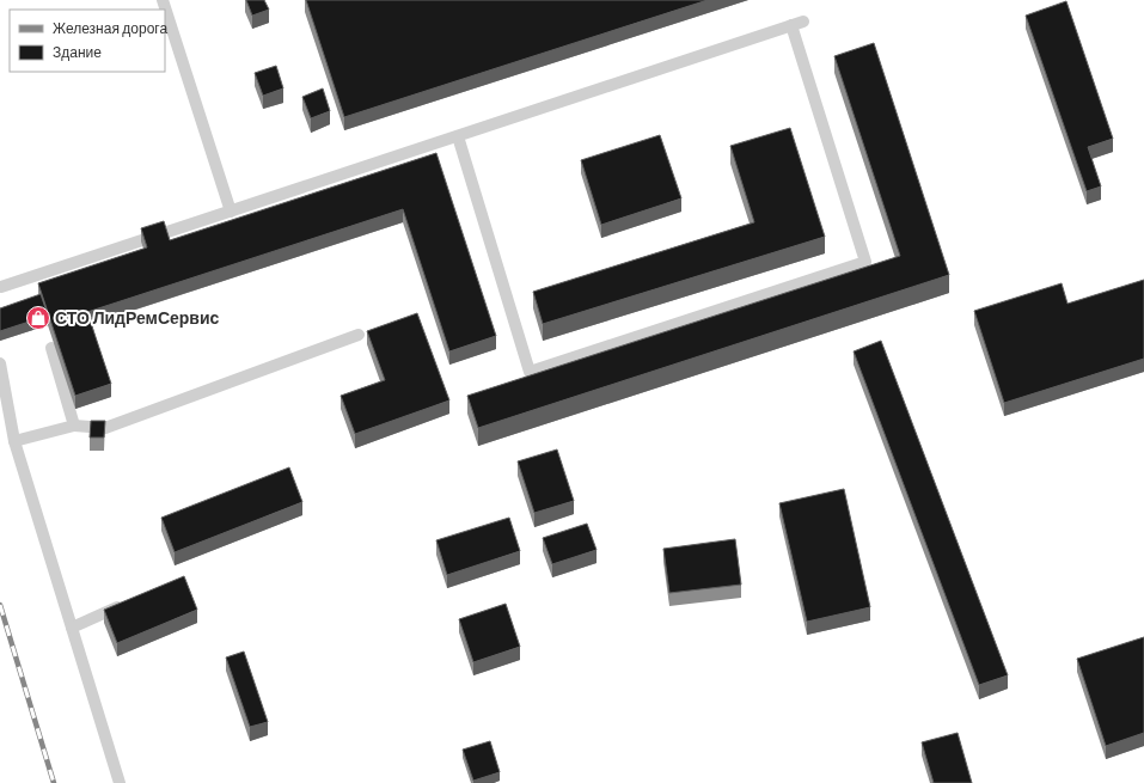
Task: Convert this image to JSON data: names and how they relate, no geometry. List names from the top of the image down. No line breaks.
{"places":{"shop":["СТО ЛидРемСервис"]},"legend":["Железная дорога","Здание"]}
